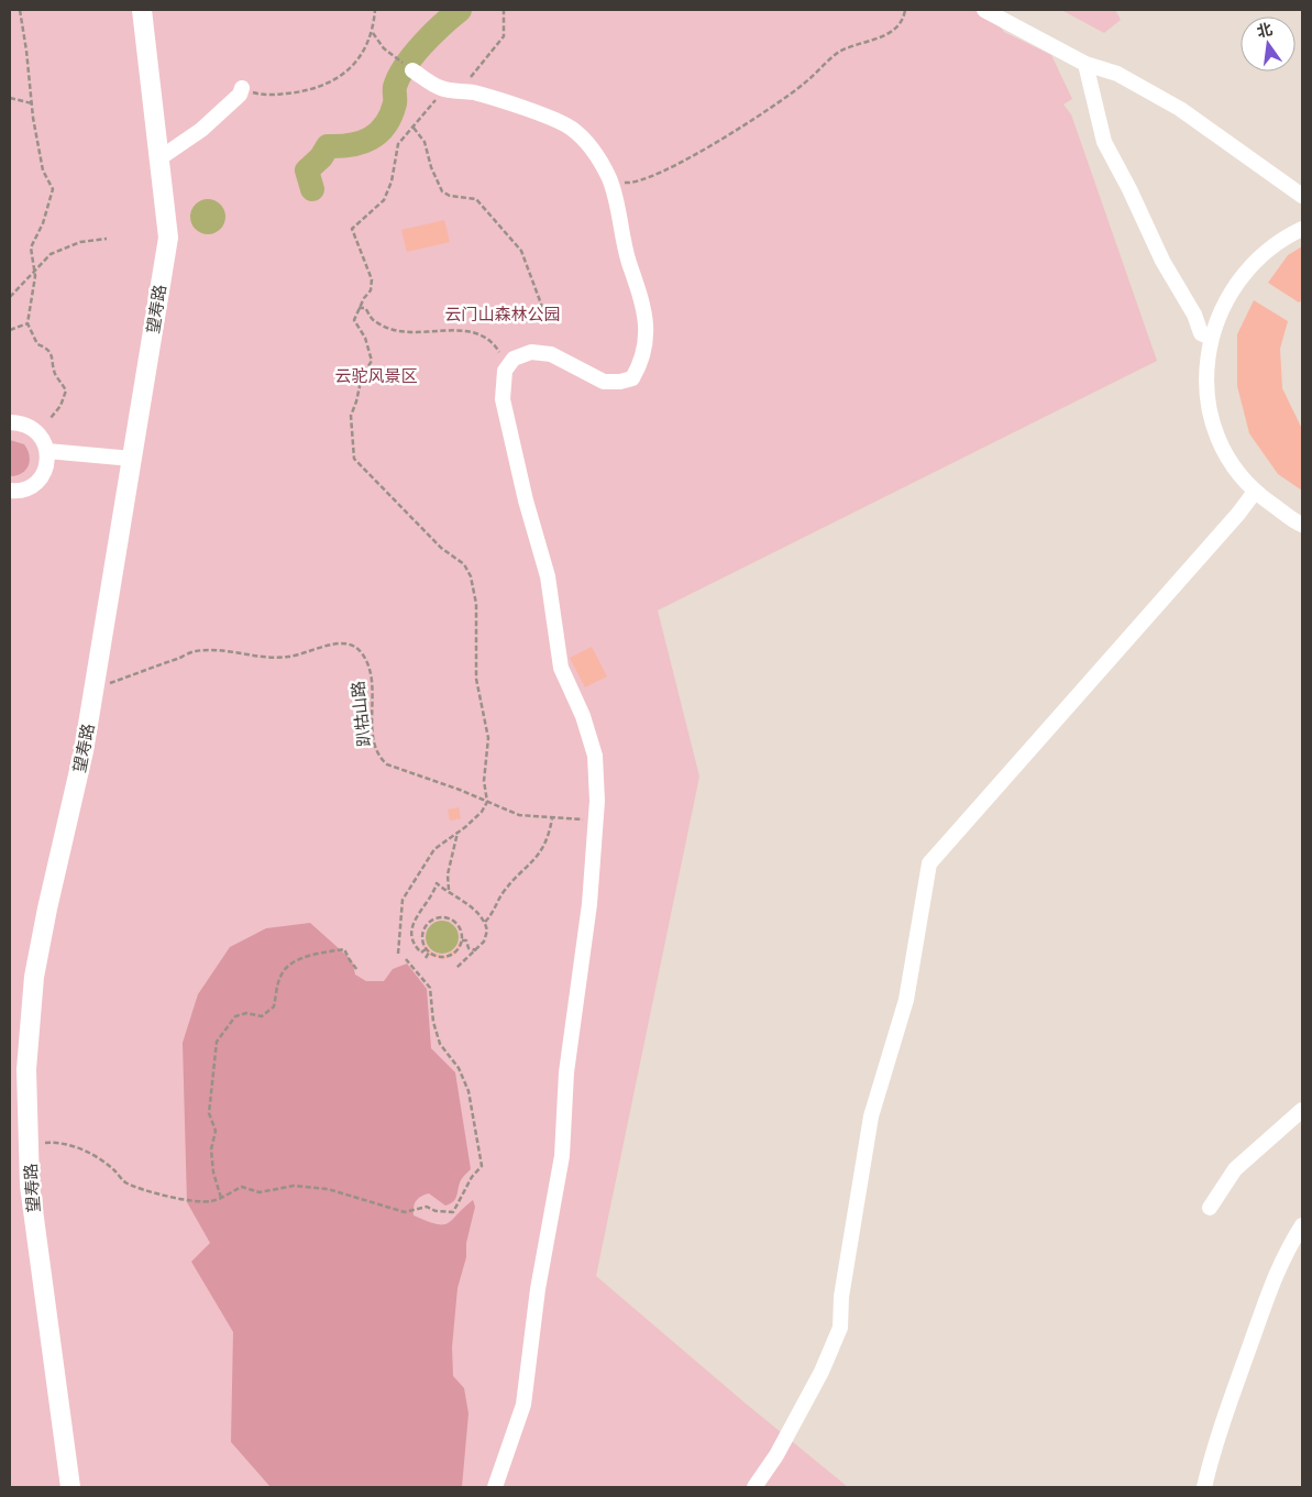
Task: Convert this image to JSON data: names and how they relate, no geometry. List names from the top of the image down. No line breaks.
{"streets":{"street":["望寿路"],"path":["趴牯山路"]},"crossings":[["望寿路","趴牯山路"]],"parks":["云门山森林公园","云驼风景区"],"north":"top"}
